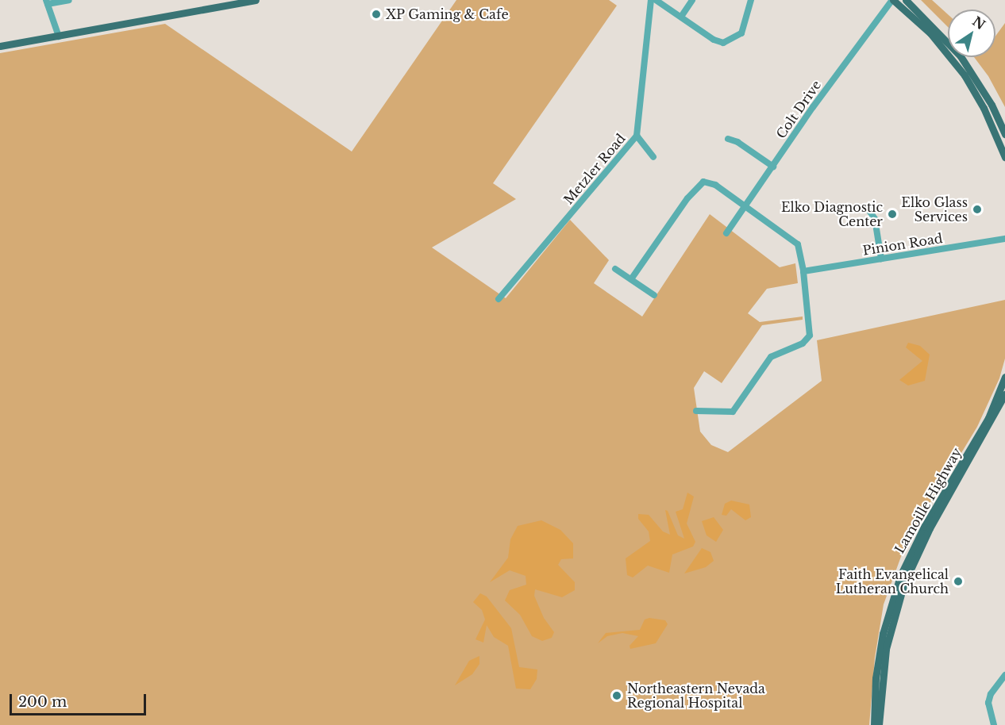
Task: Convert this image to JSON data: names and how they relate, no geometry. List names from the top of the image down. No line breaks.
{"streets":{"main road":["Lamoille Highway"],"street":["Colt Drive","Metzler Road","Pinion Road"]},"places":["XP Gaming & Cafe","Elko Glass Services","Elko Diagnostic Center","Faith Evangelical Lutheran Church","Northeastern Nevada Regional Hospital"],"scale_bar":"200 m","north":"top right"}
